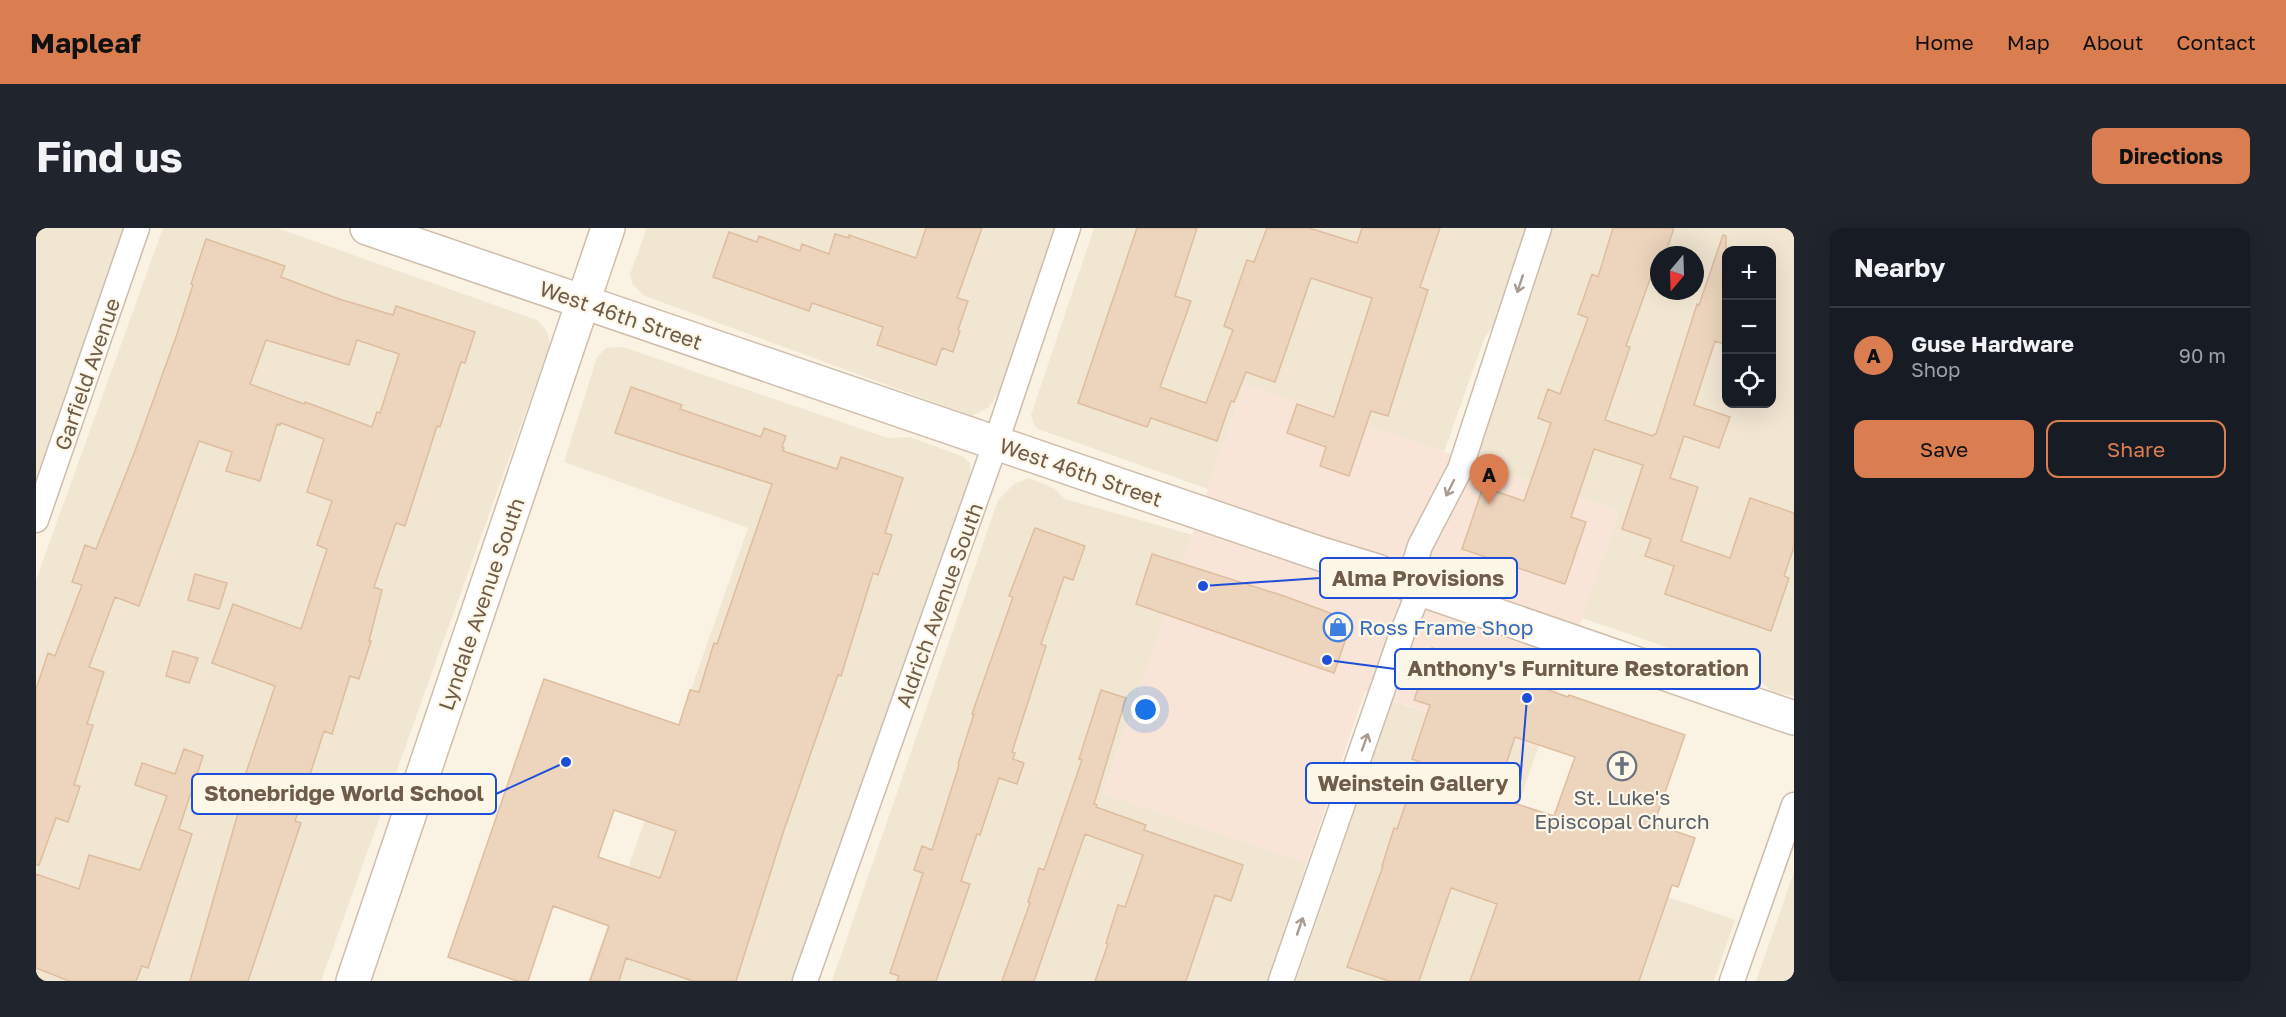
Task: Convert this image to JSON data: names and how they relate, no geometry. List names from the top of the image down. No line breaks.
{"streets":{"street":["West 46th Street","Garfield Avenue","Lyndale Avenue South","Aldrich Avenue South"]},"crossings":[["West 46th Street","Lyndale Avenue South"],["West 46th Street","Aldrich Avenue South"]],"places":{"other":["Alma Provisions","Anthony's Furniture Restoration","Weinstein Gallery","Stonebridge World School"],"shop":["Ross Frame Shop"],"church":["St. Luke's Episcopal Church"]},"north":"bottom","page":{"header":"Mapleaf","nav":["Home","Map","About","Contact"],"buttons":["Directions",["Save","Share"]],"title":"Find us","heading":"Nearby","map_buttons":["+","−"],"list":[{"mark":"A","name":"Guse Hardware","note":"Shop","value":"90 m"}],"pins":"A"}}
